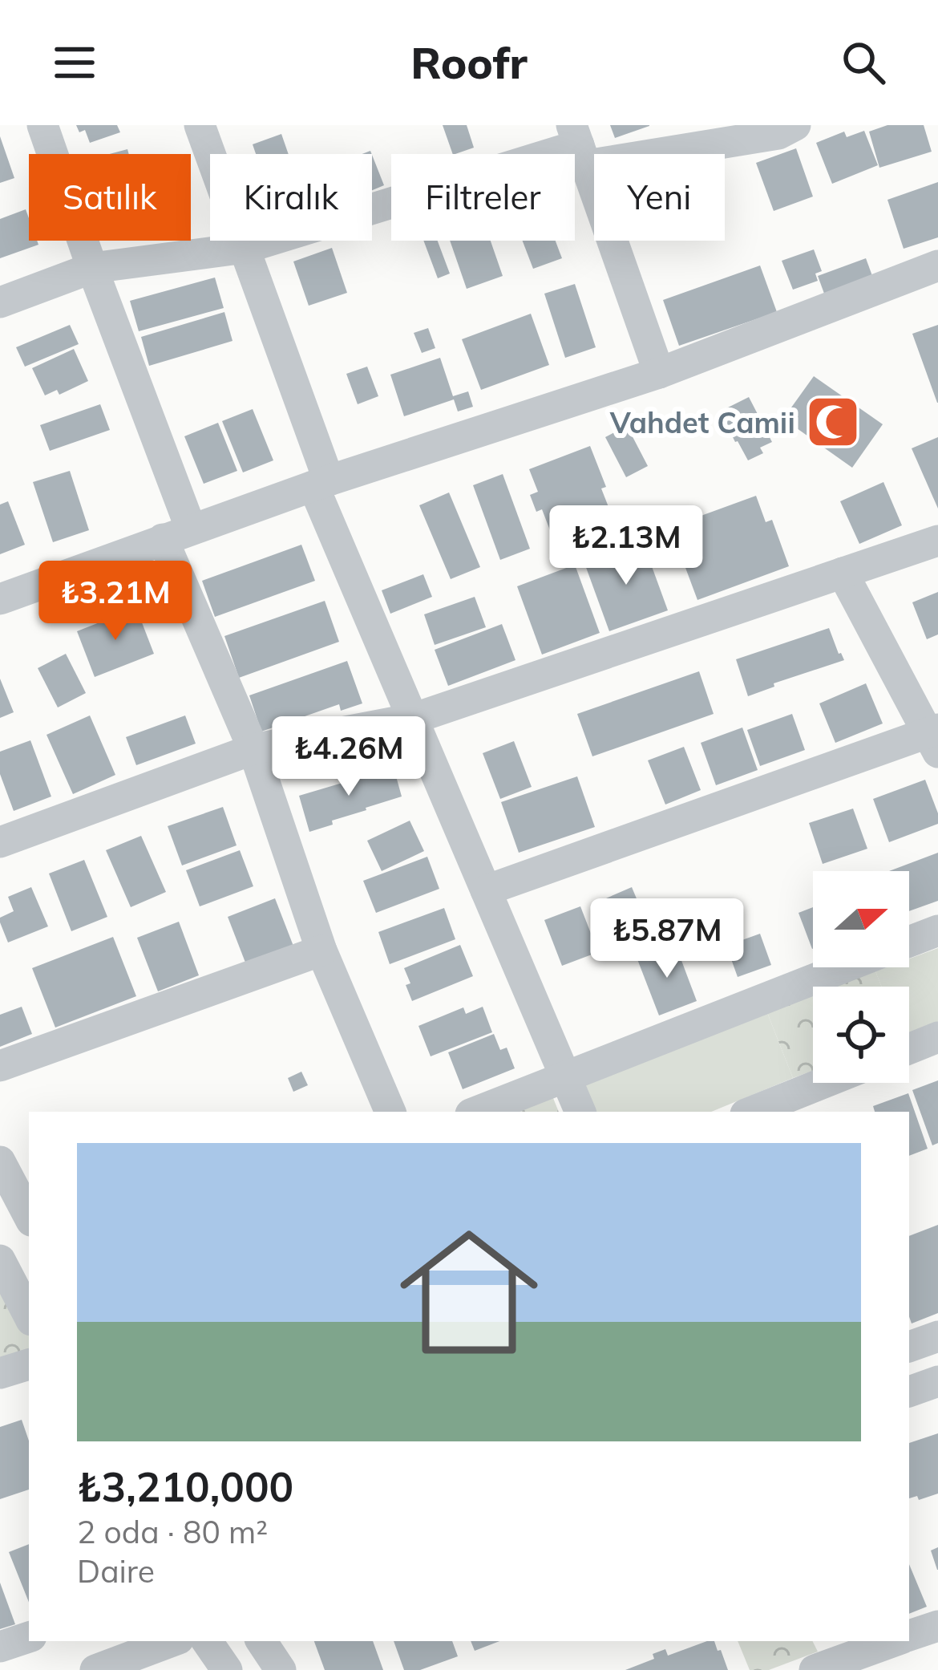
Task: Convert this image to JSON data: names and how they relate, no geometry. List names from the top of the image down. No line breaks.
{"places":{"mosque":["Vahdet Camii"]},"north":"right","page":{"header":"Roofr","chip":["Satılık","Kiralık","Filtreler","Yeni"],"price":["₺2.13M","₺3.21M","₺4.26M","₺5.87M"],"list":[{"name":"₺3,210,000","note":"2 oda · 80 m² · Daire"}]}}
